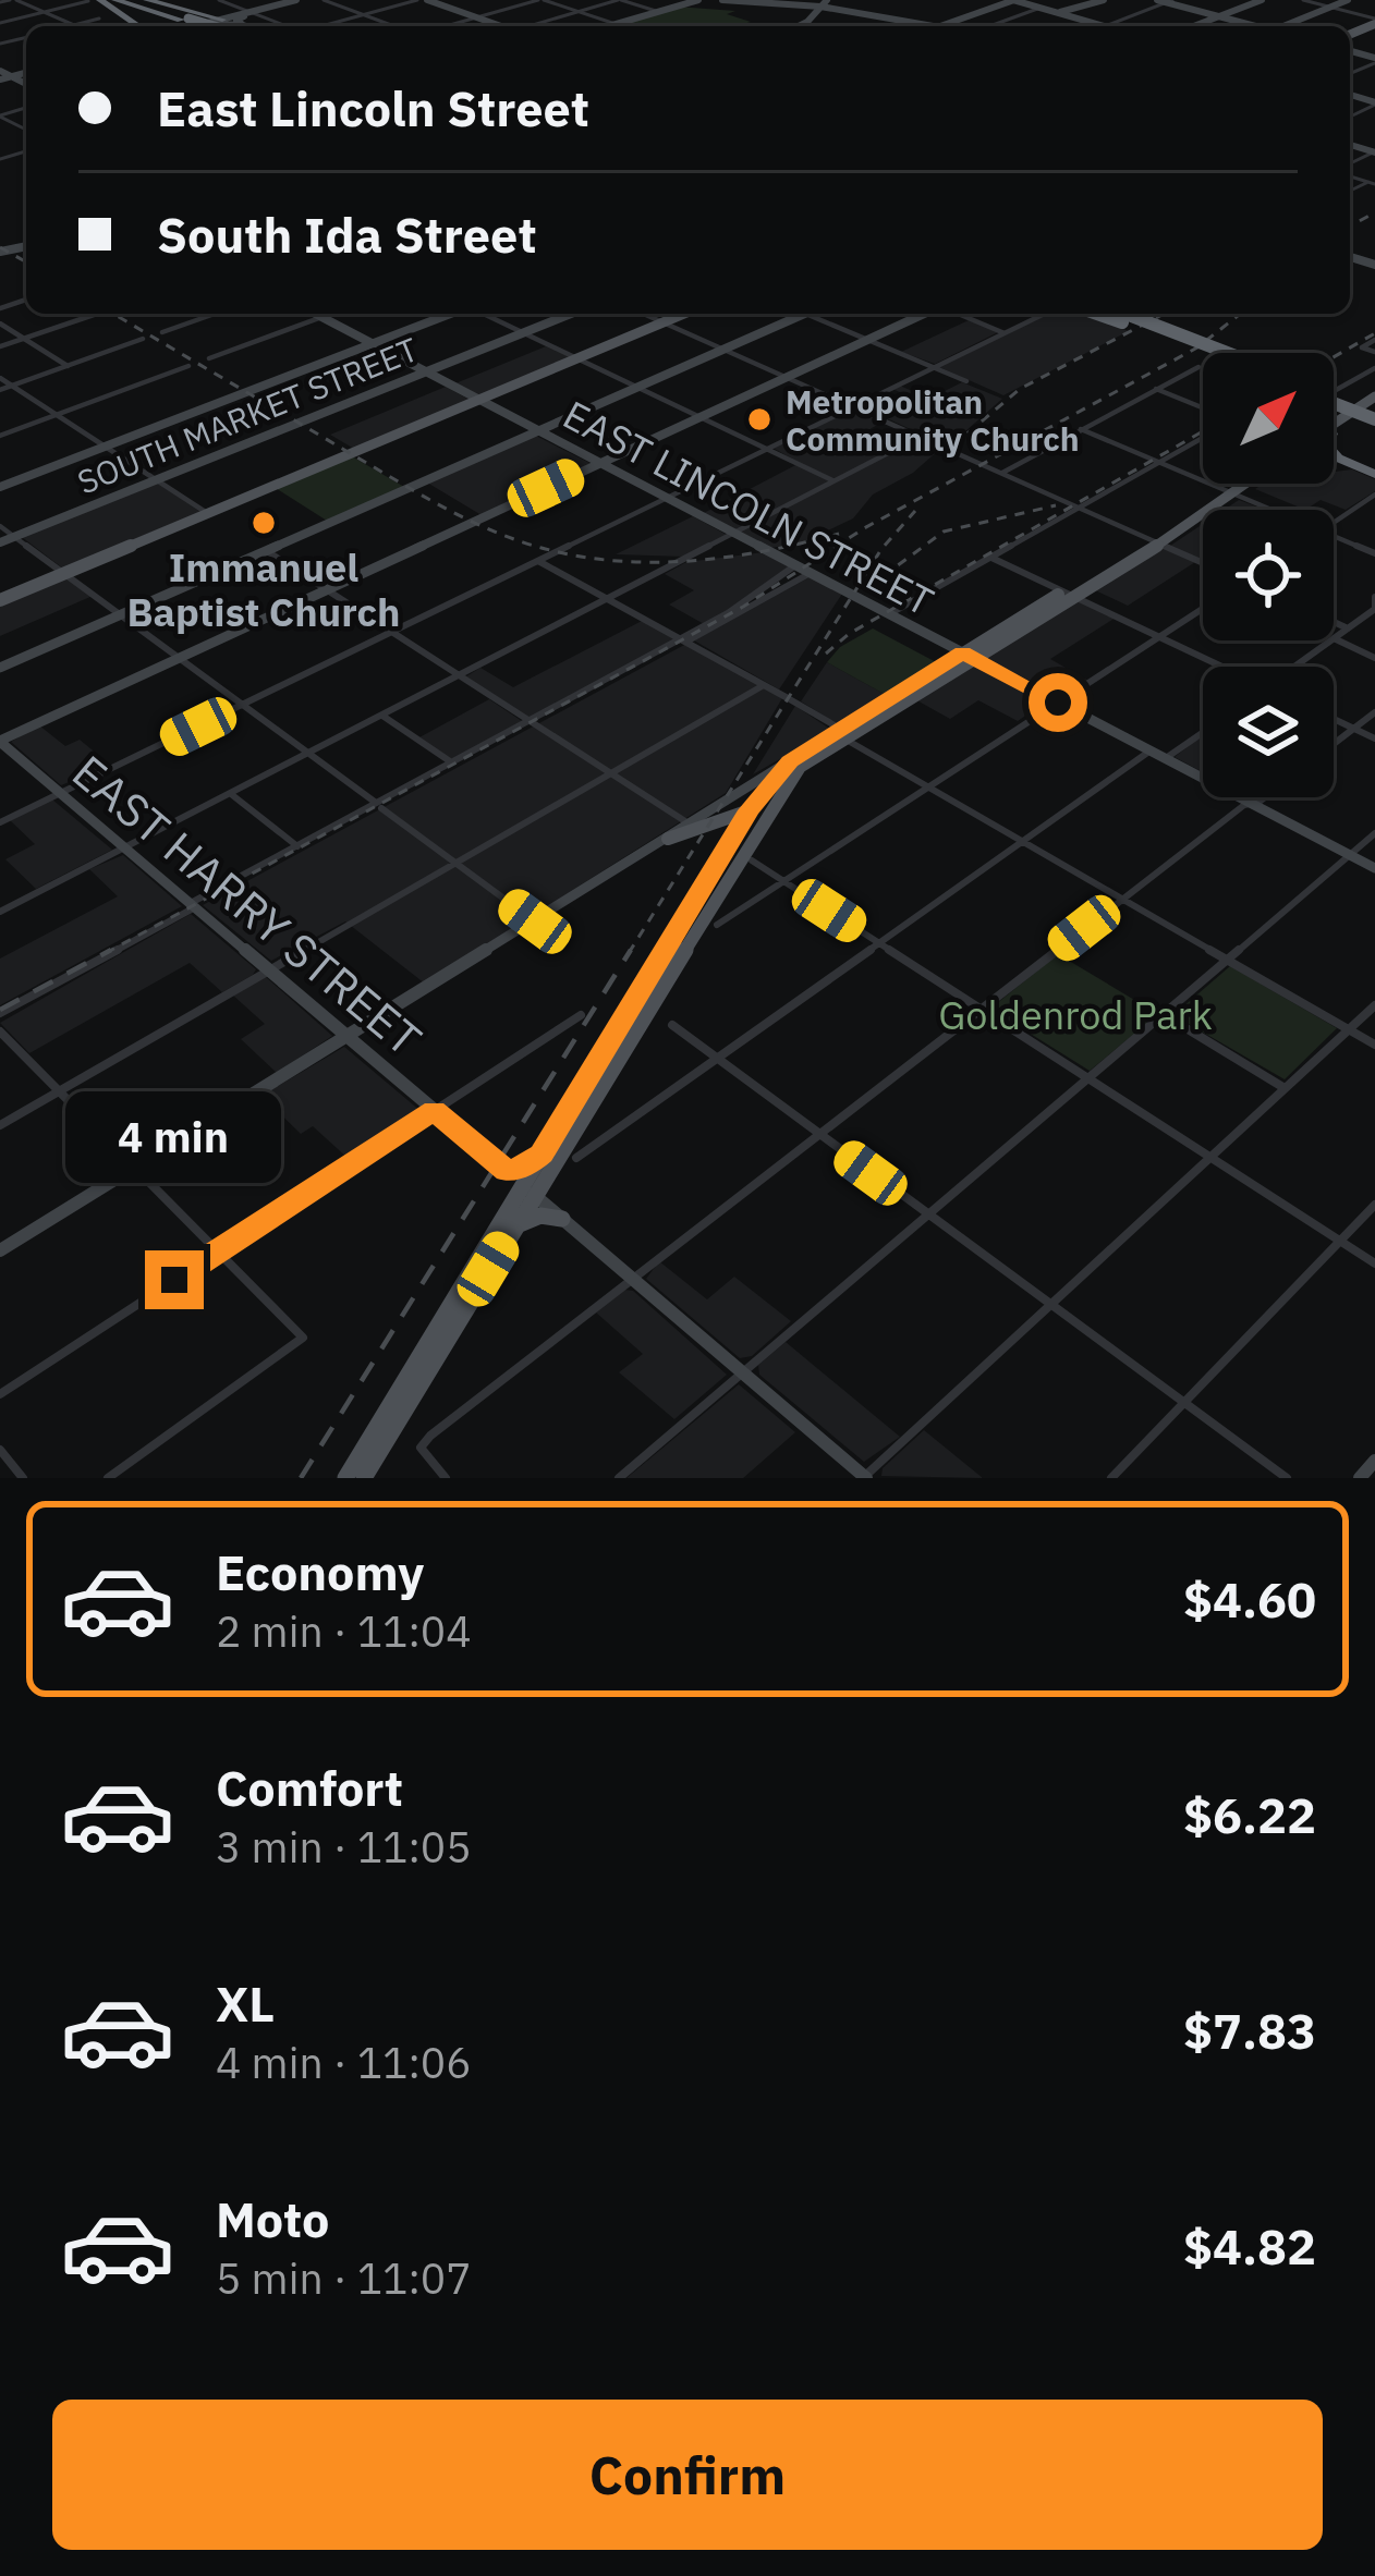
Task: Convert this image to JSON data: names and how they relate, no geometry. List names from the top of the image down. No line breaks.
{"streets":{"street":["SOUTH MARKET STREET","EAST LINCOLN STREET","EAST HARRY STREET"]},"crossings":[["SOUTH MARKET STREET","EAST LINCOLN STREET"]],"parks":["Goldenrod Park"],"places":["Metropolitan Community Church","Immanuel Baptist Church"],"north":"top right","page":{"banner":["East Lincoln Street","South Ida Street"],"bubble":"4 min","list":[{"name":"Economy","note":"2 min · 11:04","value":"$4.60"},{"name":"Comfort","note":"3 min · 11:05","value":"$6.22"},{"name":"XL","note":"4 min · 11:06","value":"$7.83"},{"name":"Moto","note":"5 min · 11:07","value":"$4.82"}],"buttons":"Confirm"}}
